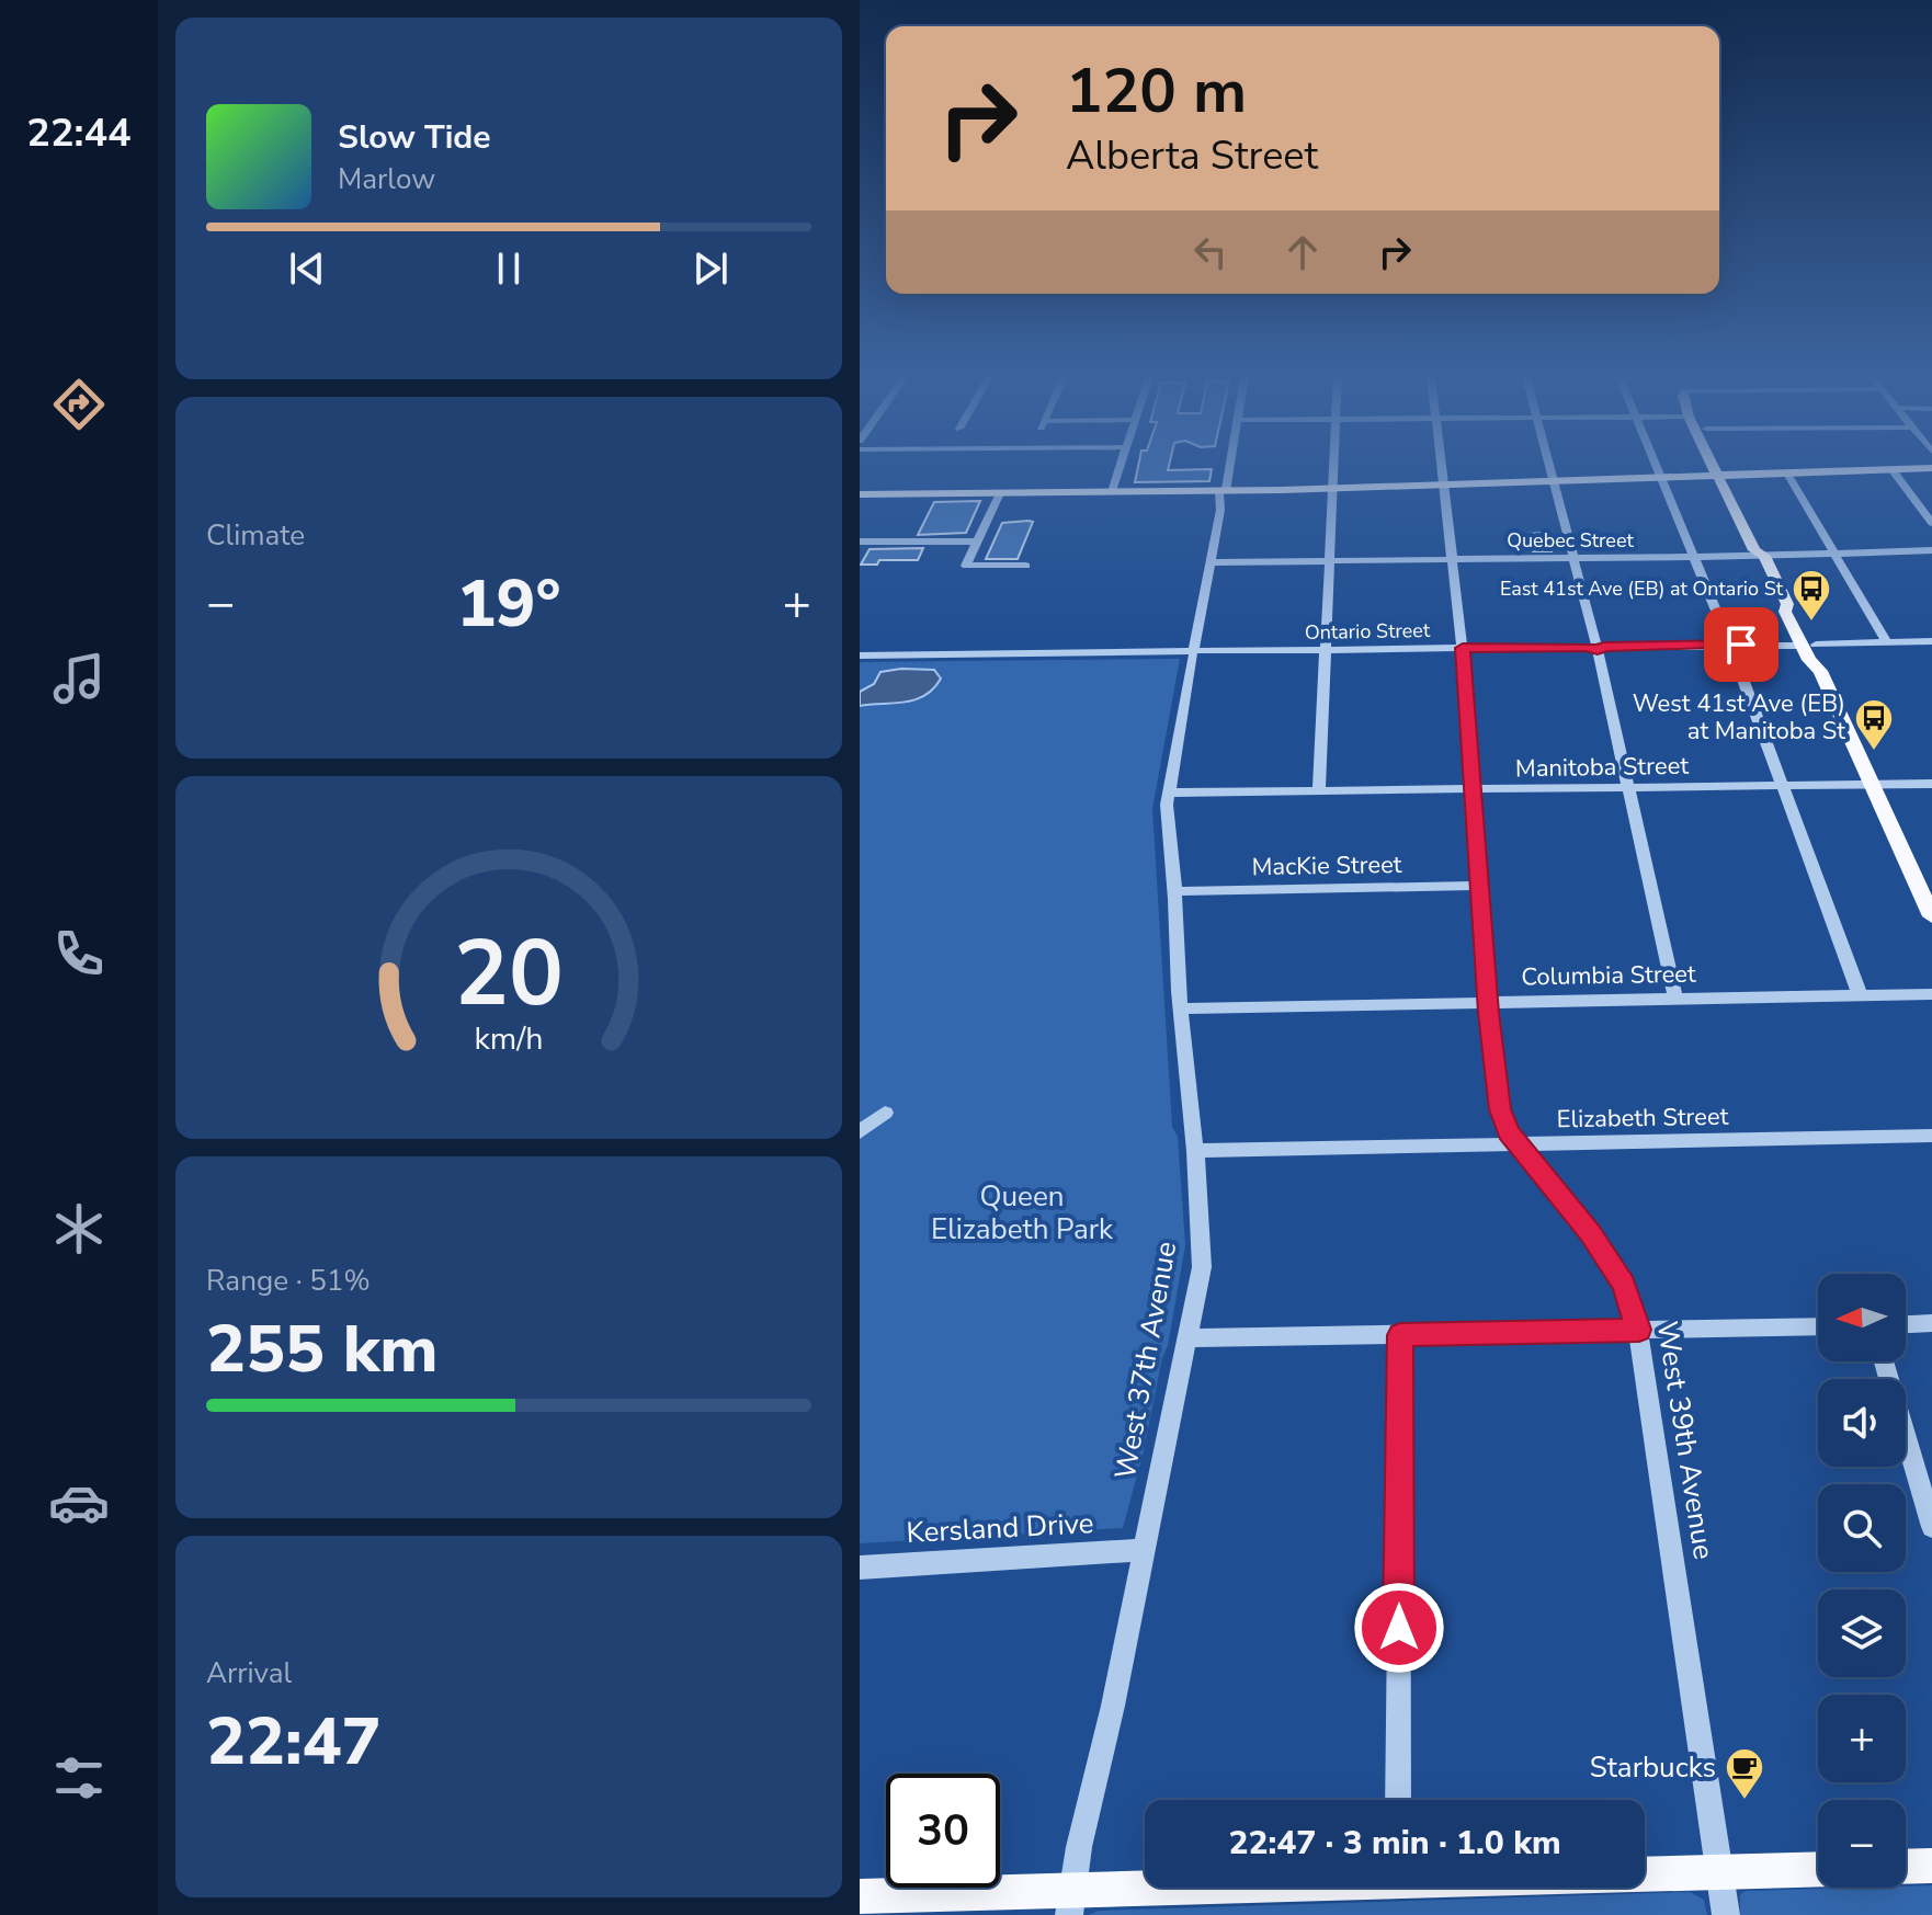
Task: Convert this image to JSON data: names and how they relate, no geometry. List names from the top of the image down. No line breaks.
{"streets":{"street":["Quebec Street","Ontario Street","Manitoba Street","MacKie Street","Columbia Street","Elizabeth Street","West 37th Avenue","West 39th Avenue","Kersland Drive"]},"crossings":[["Quebec Street","West 37th Avenue"],["Quebec Street","West 39th Avenue"],["Ontario Street","West 37th Avenue"],["Ontario Street","West 39th Avenue"],["Manitoba Street","West 37th Avenue"],["Manitoba Street","West 39th Avenue"],["MacKie Street","West 37th Avenue"],["MacKie Street","West 39th Avenue"],["Columbia Street","West 37th Avenue"],["Columbia Street","West 39th Avenue"],["Elizabeth Street","West 37th Avenue"],["Elizabeth Street","West 39th Avenue"],["West 37th Avenue","Kersland Drive"]],"parks":["Queen Elizabeth Park"],"places":{"bus stop":["East 41st Ave (EB) at Ontario St","West 41st Ave (EB) at Manitoba St"],"cafe":["Starbucks"]},"north":"left","page":{"tabs":"22:44","turn":["120 m","Alberta Street"],"song":["Slow Tide","Marlow"],"tile":["Climate",["Range · 51%","255 km"],["Arrival","22:47"]],"heat":["−","19°","+"],"map_buttons":["+","−"],"limit":"30","trip":"22:47 · 3 min · 1.0 km","gauge":["20","km/h"]}}
